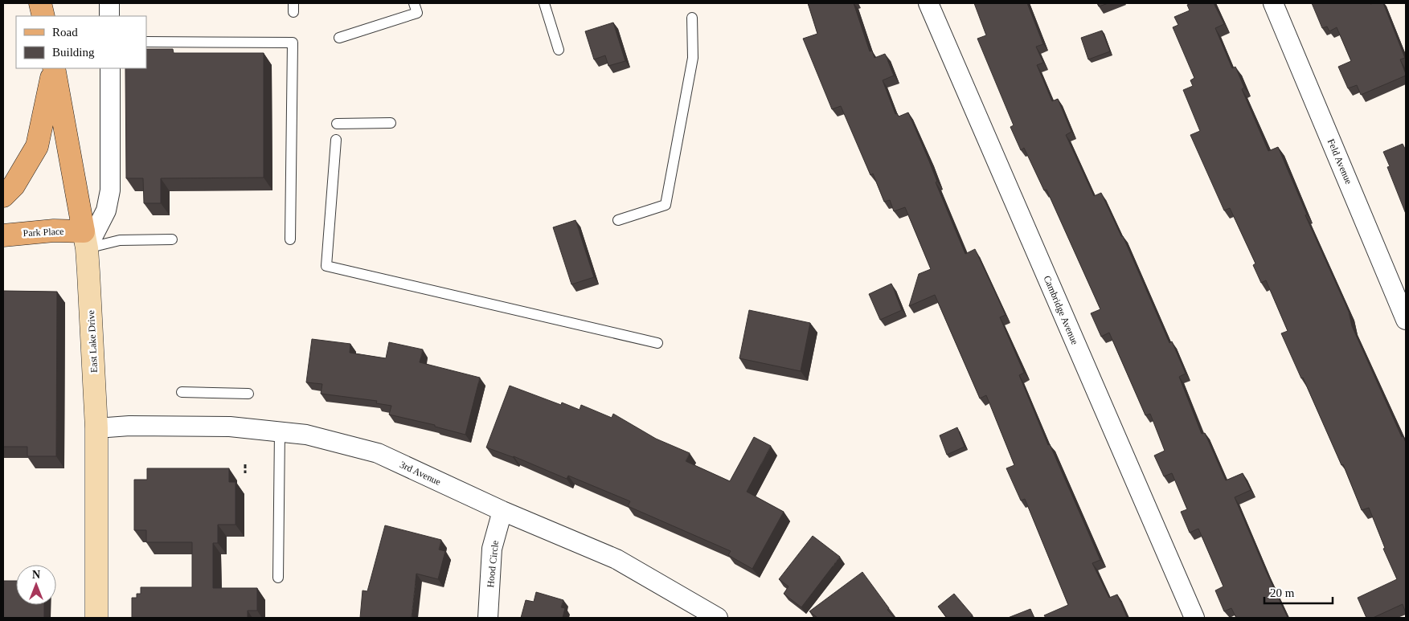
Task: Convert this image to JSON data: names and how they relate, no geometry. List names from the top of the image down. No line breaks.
{"streets":{"main road":["Park Place","East Lake Drive"],"street":["Feld Avenue","Cambridge Avenue","3rd Avenue","Hood Circle"]},"crossings":[["Park Place","East Lake Drive"],["East Lake Drive","3rd Avenue"],["3rd Avenue","Hood Circle"]],"legend":["Road","Building"],"scale_bar":"20 m","north":"top"}
